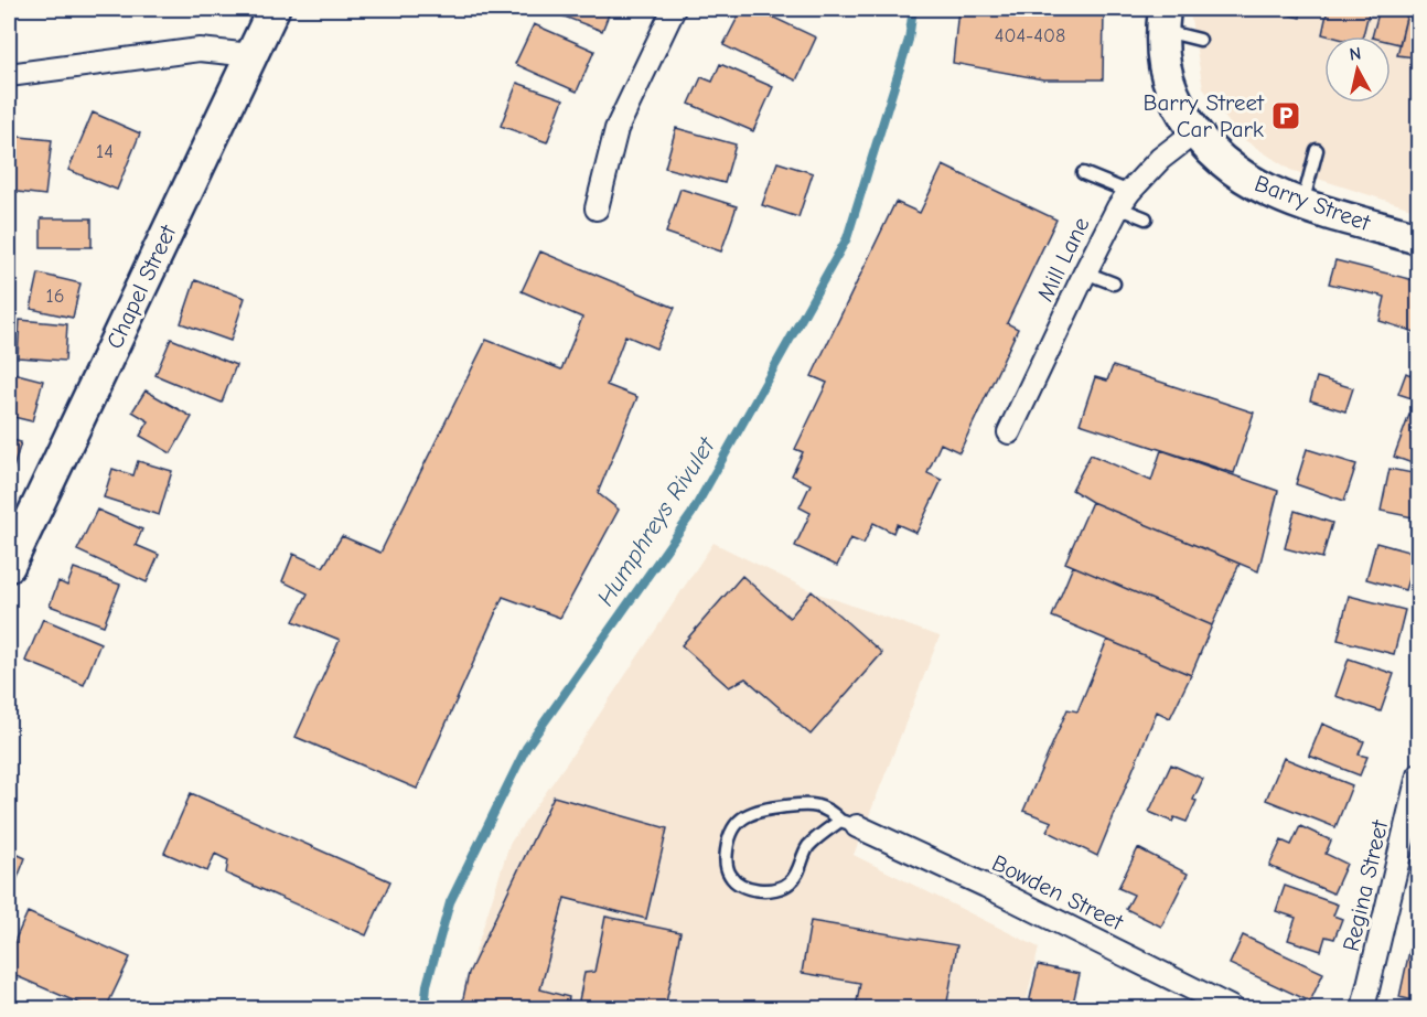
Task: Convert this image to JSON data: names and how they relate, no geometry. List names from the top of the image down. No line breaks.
{"streets":{"street":["Barry Street","Mill Lane","Chapel Street","Regina Street","Bowden Street"]},"crossings":[["Barry Street","Mill Lane"]],"water":["Humphreys Rivulet"],"places":{"parking":["Barry Street Car Park"]},"house_numbers":["404-408","14","16"],"north":"top"}
